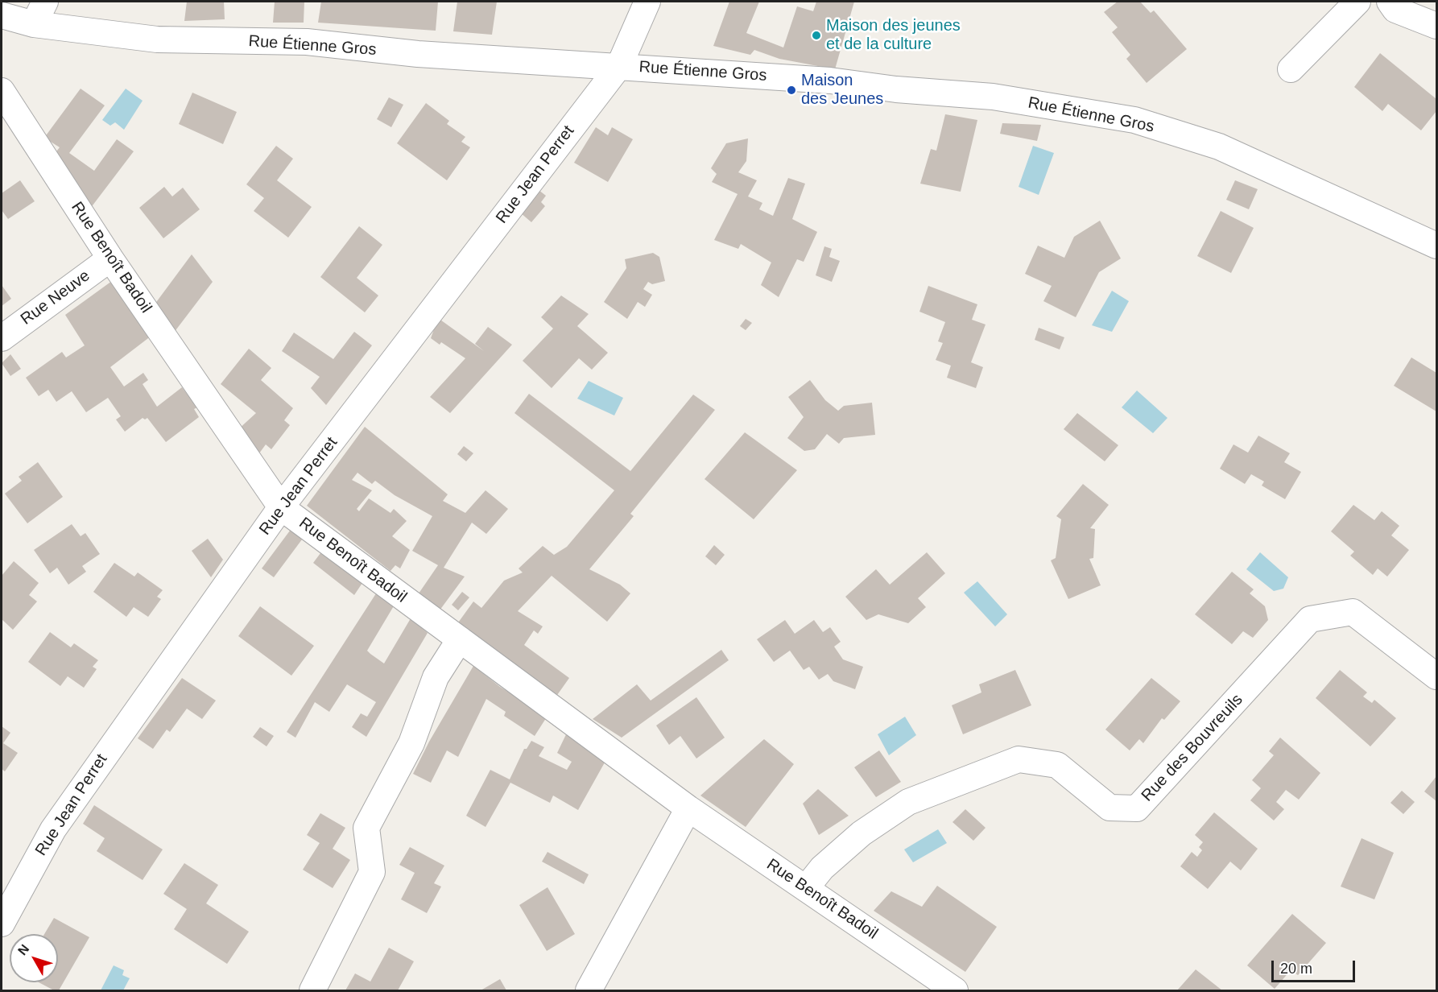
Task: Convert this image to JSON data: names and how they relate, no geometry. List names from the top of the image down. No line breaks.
{"streets":{"street":["Rue Étienne Gros","Rue Jean Perret","Rue Benoît Badoil","Rue Neuve","Rue des Bouvreuils"]},"crossings":[["Rue Étienne Gros","Rue Jean Perret"],["Rue Jean Perret","Rue Benoît Badoil"],["Rue Benoît Badoil","Rue Neuve"],["Rue Benoît Badoil","Rue des Bouvreuils"]],"places":["Maison des jeunes et de la culture","Maison des Jeunes"],"scale_bar":"20 m","north":"top left"}
